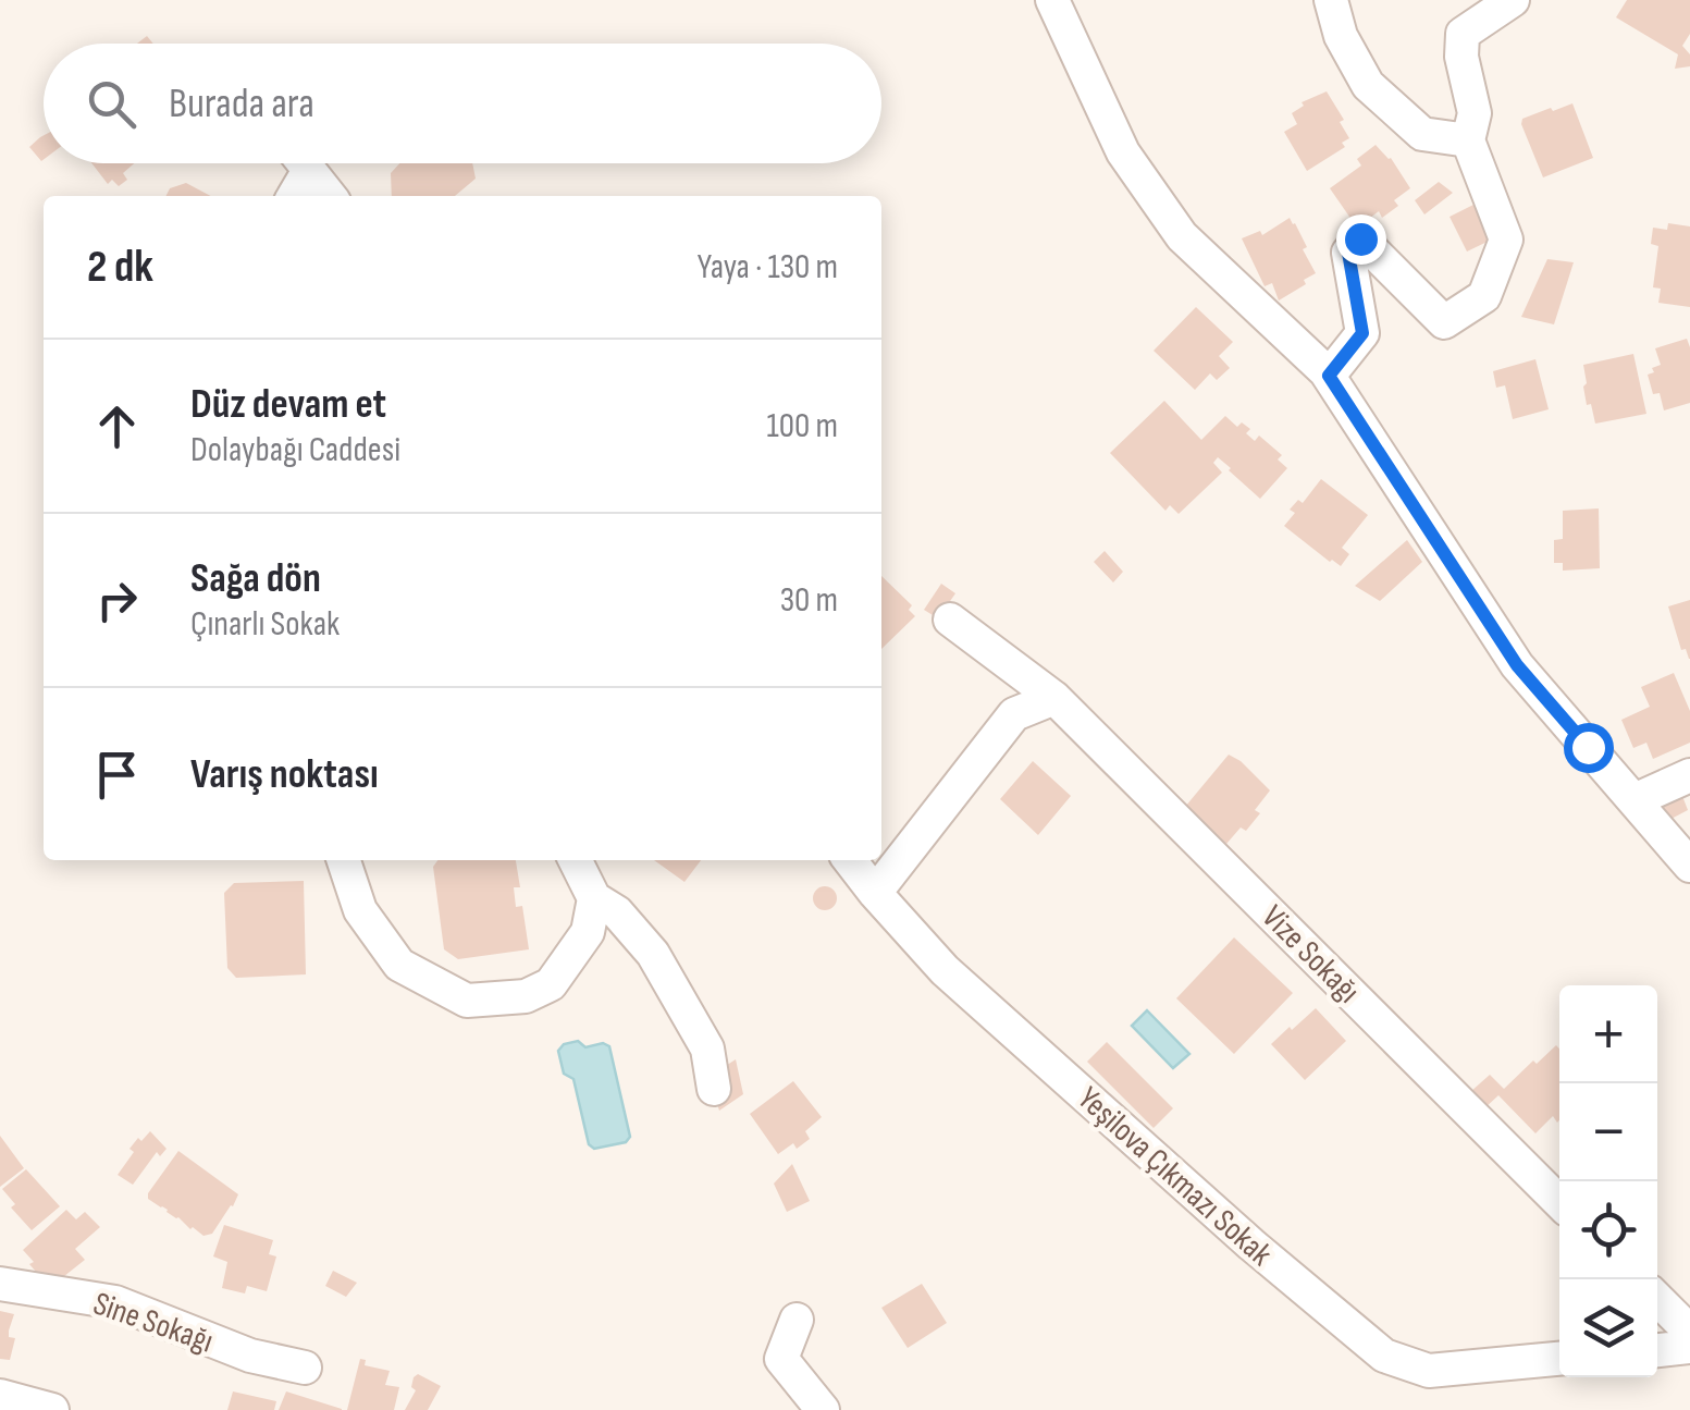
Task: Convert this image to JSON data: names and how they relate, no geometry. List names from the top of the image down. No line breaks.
{"streets":{"street":["Vize Sokağı","Yeşilova Çıkmazı Sokak","Sine Sokağı"]},"page":{"search":"Burada ara","heading":["2 dk","Yaya · 130 m"],"list":[["Düz devam et","Dolaybağı Caddesi","100 m"],["Sağa dön","Çınarlı Sokak","30 m"],"Varış noktası"],"map_buttons":["+","−"]}}
